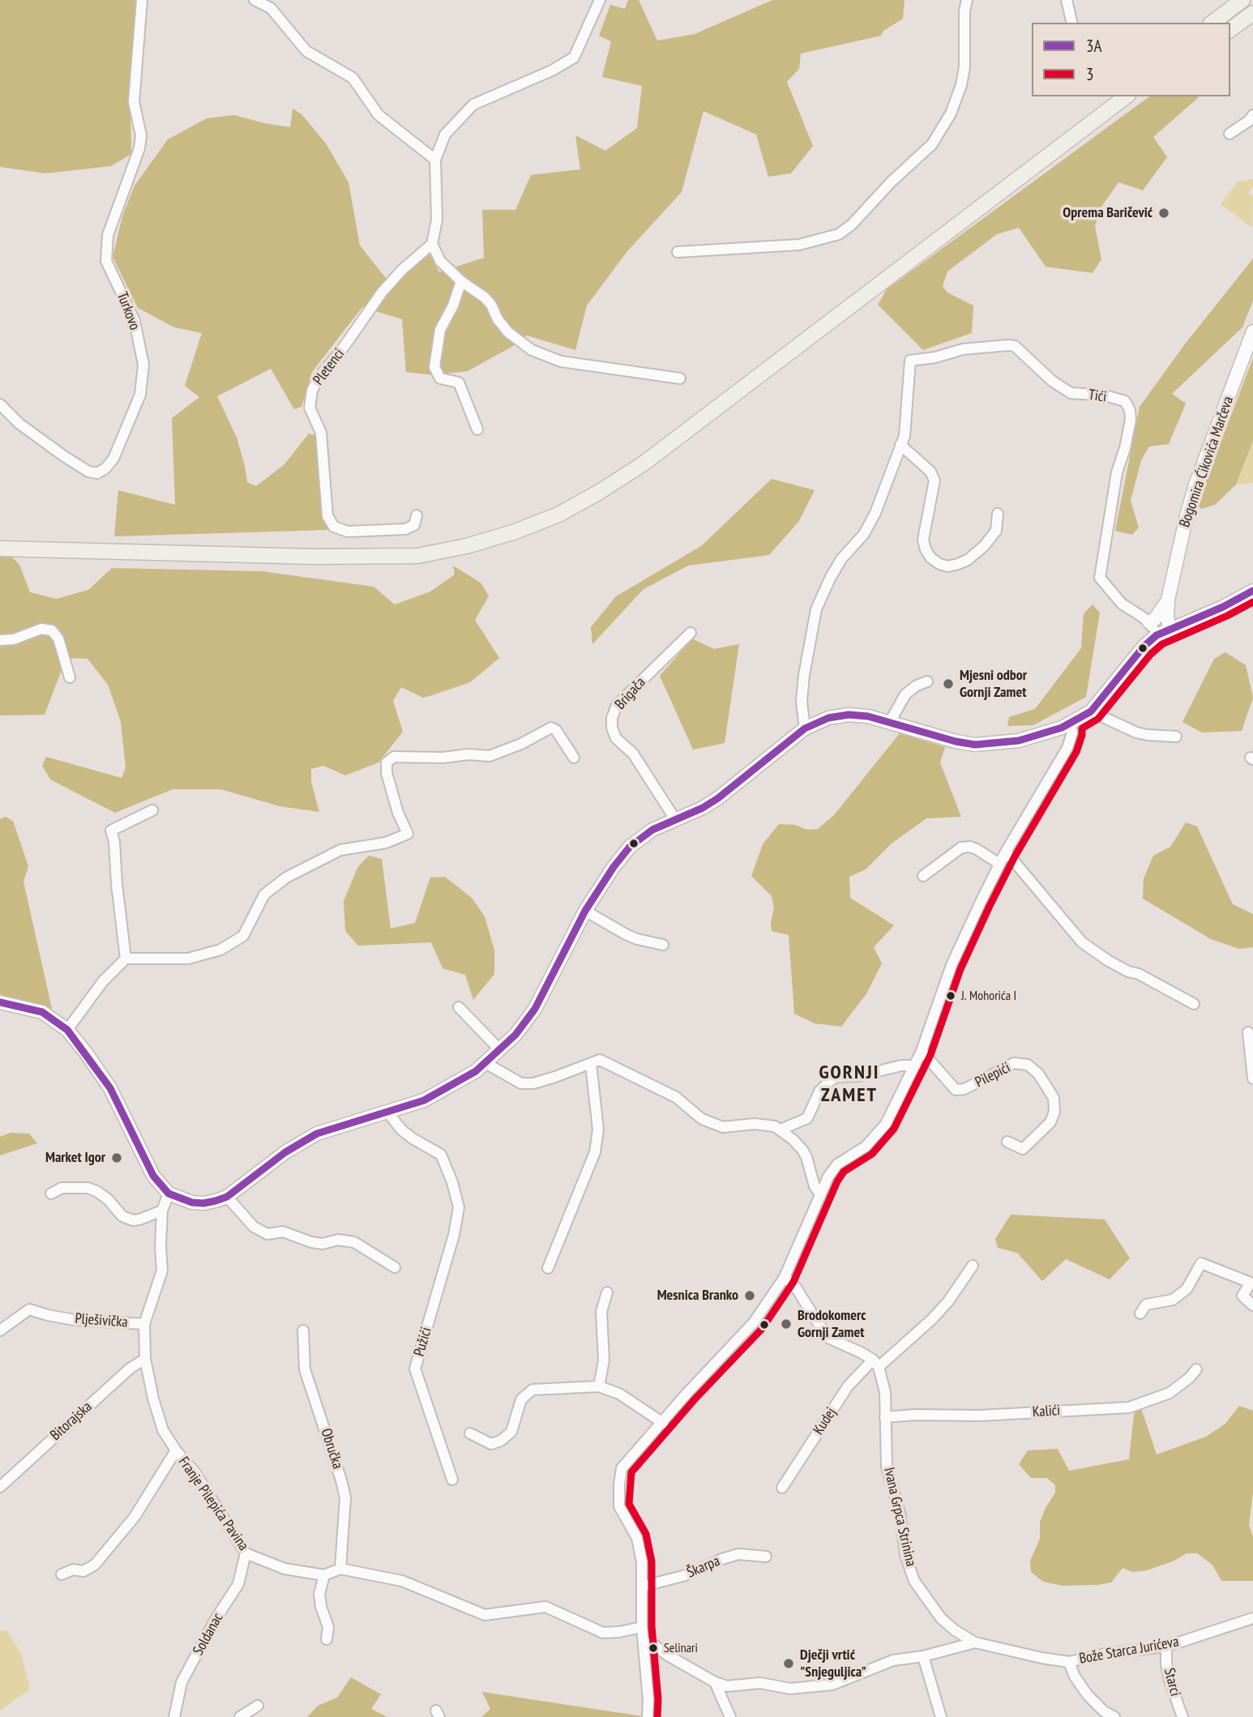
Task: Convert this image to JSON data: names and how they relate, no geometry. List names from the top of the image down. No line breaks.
{"streets":{"street":["Turkovo","Pletenci","Tići","Bogomira Ćikovića Marčeva","Brigača","Pilepići","Plješivička","Pužići","Kalići","Bitorajska","Kudej","Obručka","Franje Pilepića Pavina","Ivana Grpca Strinina","Škarpa","Soldanac","Bože Starca Jurićeva","Starci"]},"crossings":[["Plješivička","Franje Pilepića Pavina"],["Kalići","Ivana Grpca Strinina"],["Bitorajska","Franje Pilepića Pavina"],["Kudej","Ivana Grpca Strinina"],["Franje Pilepića Pavina","Soldanac"],["Ivana Grpca Strinina","Bože Starca Jurićeva"],["Bože Starca Jurićeva","Starci"]],"districts":["GORNJI ZAMET"],"places":["Oprema Baričević","Mjesni odbor Gornji Zamet","J. Mohorića I","Market Igor","Mesnica Branko","Brodokomerc Gornji Zamet","Selinari","Dječji vrtić \"Snjeguljica\""],"lines":["transit line 3A","transit line 3"],"legend":["3A","3"]}
